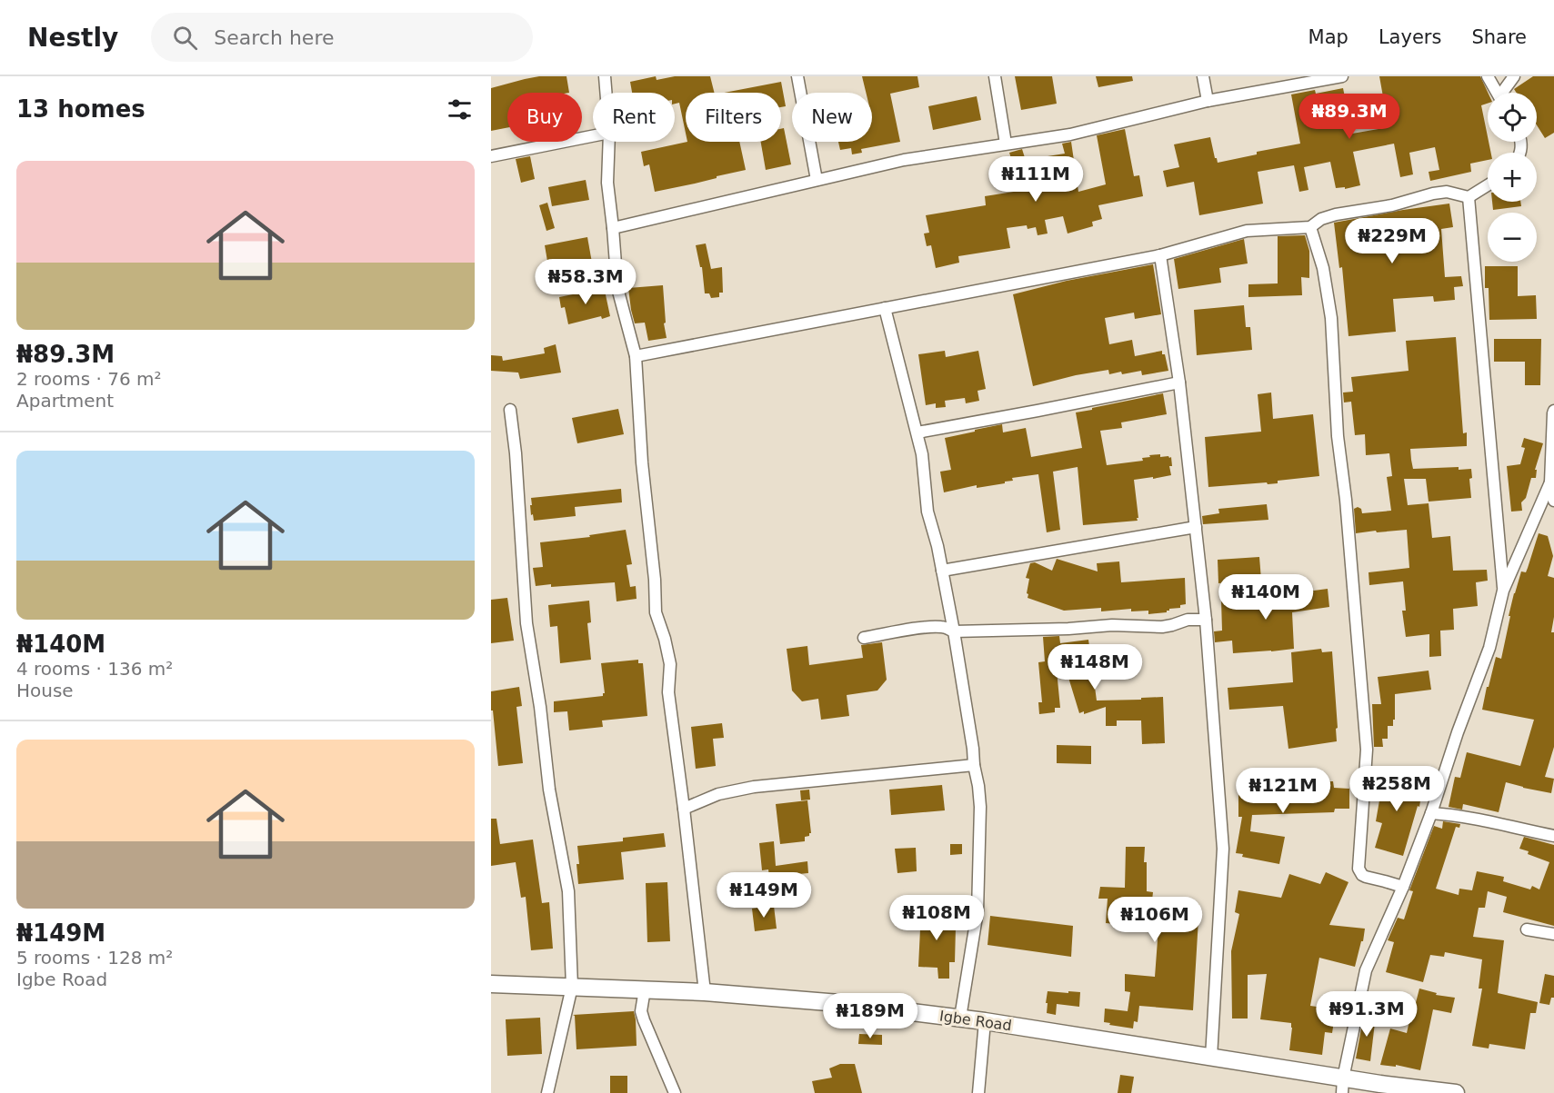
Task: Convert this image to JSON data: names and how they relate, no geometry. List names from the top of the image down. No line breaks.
{"streets":{"street":["Igbe Road"]},"page":{"header":"Nestly","search":"Search here","nav":["Map","Layers","Share"],"heading":"13 homes","map_buttons":["+","−"],"chip":["Buy","Rent","Filters","New"],"price":["₦89.3M","₦111M","₦229M","₦58.3M","₦140M","₦148M","₦258M","₦121M","₦149M","₦108M","₦106M","₦91.3M","₦189M"],"list":[{"name":"₦89.3M","note":"2 rooms · 76 m² · Apartment"},{"name":"₦140M","note":"4 rooms · 136 m² · House"},{"name":"₦149M","note":"5 rooms · 128 m² · Igbe Road"}]}}
